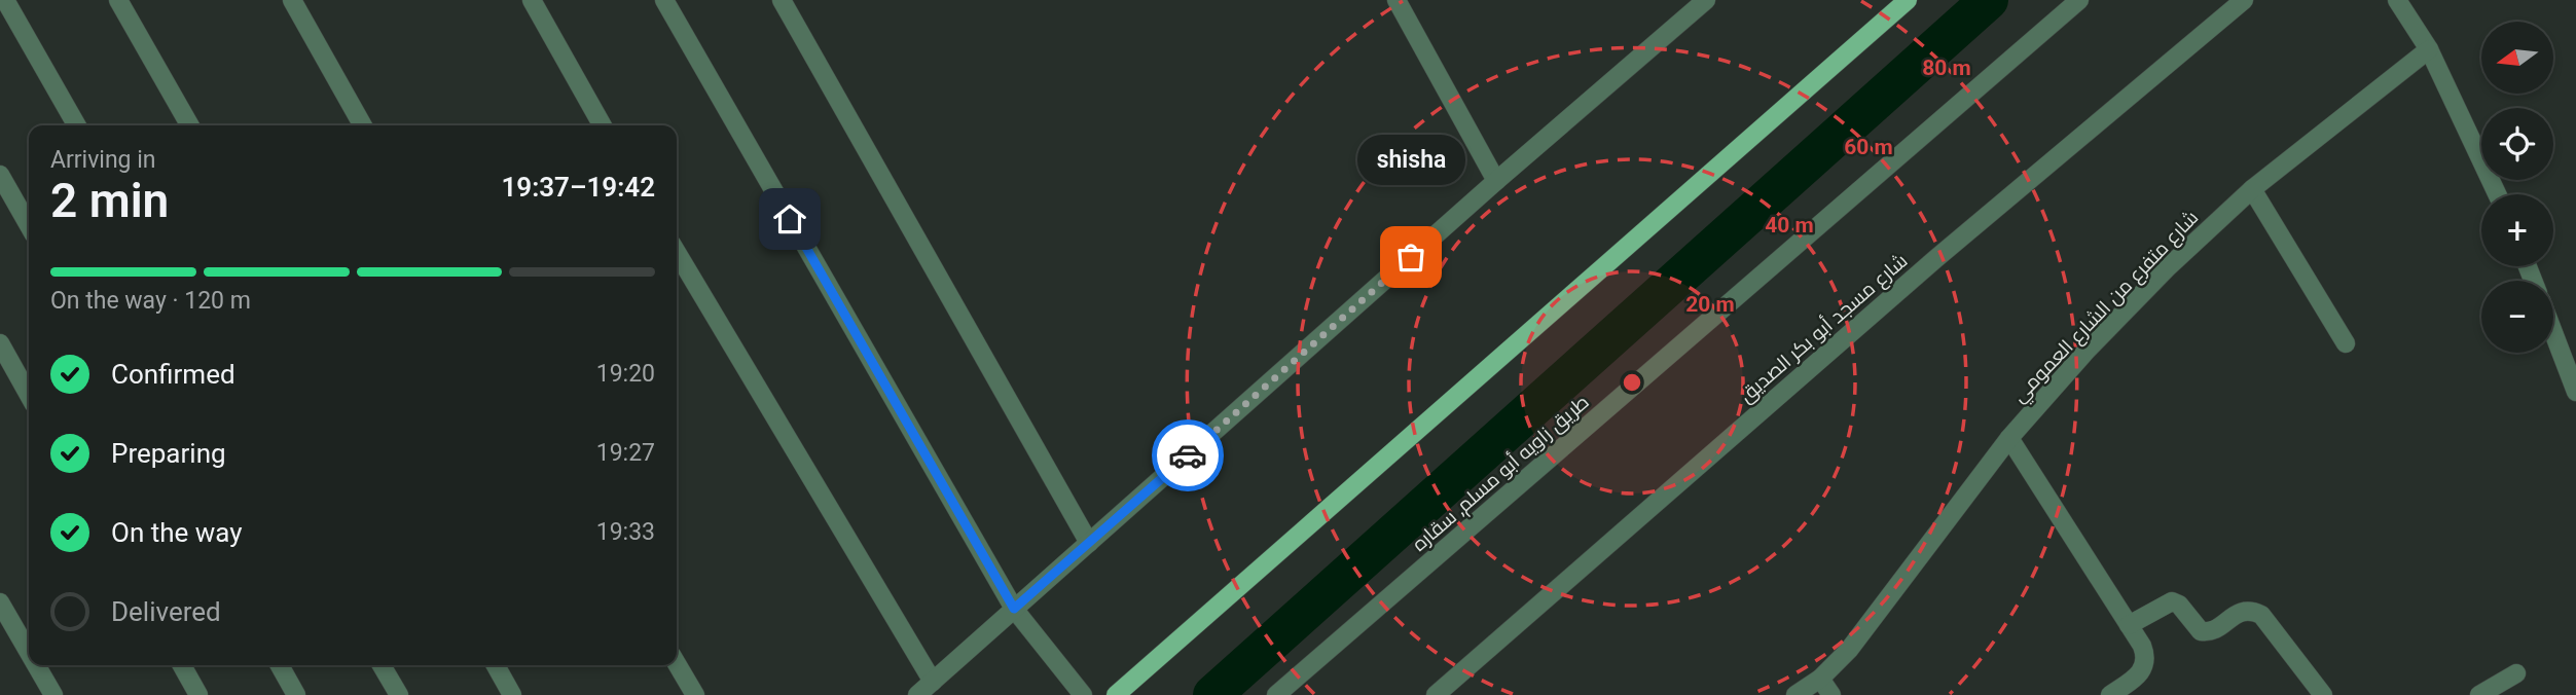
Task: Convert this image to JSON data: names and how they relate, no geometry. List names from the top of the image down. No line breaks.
{"streets":{"street":["شارع متفرع من الشارع العمومي","شارع مسجد أبو بكر الصديق","طريق زاويه أبو مسلم, سقاره"]},"places":["shisha"],"north":"left","page":{"map_buttons":["+","−"],"heading":["2 min","Arriving in","19:37–19:42"],"bubble":"shisha","bar":"On the way · 120 m","list":[["Confirmed","19:20"],["Preparing","19:27"],["On the way","19:33"],"Delivered"]},"rings":["80 m","60 m","40 m","20 m"]}
